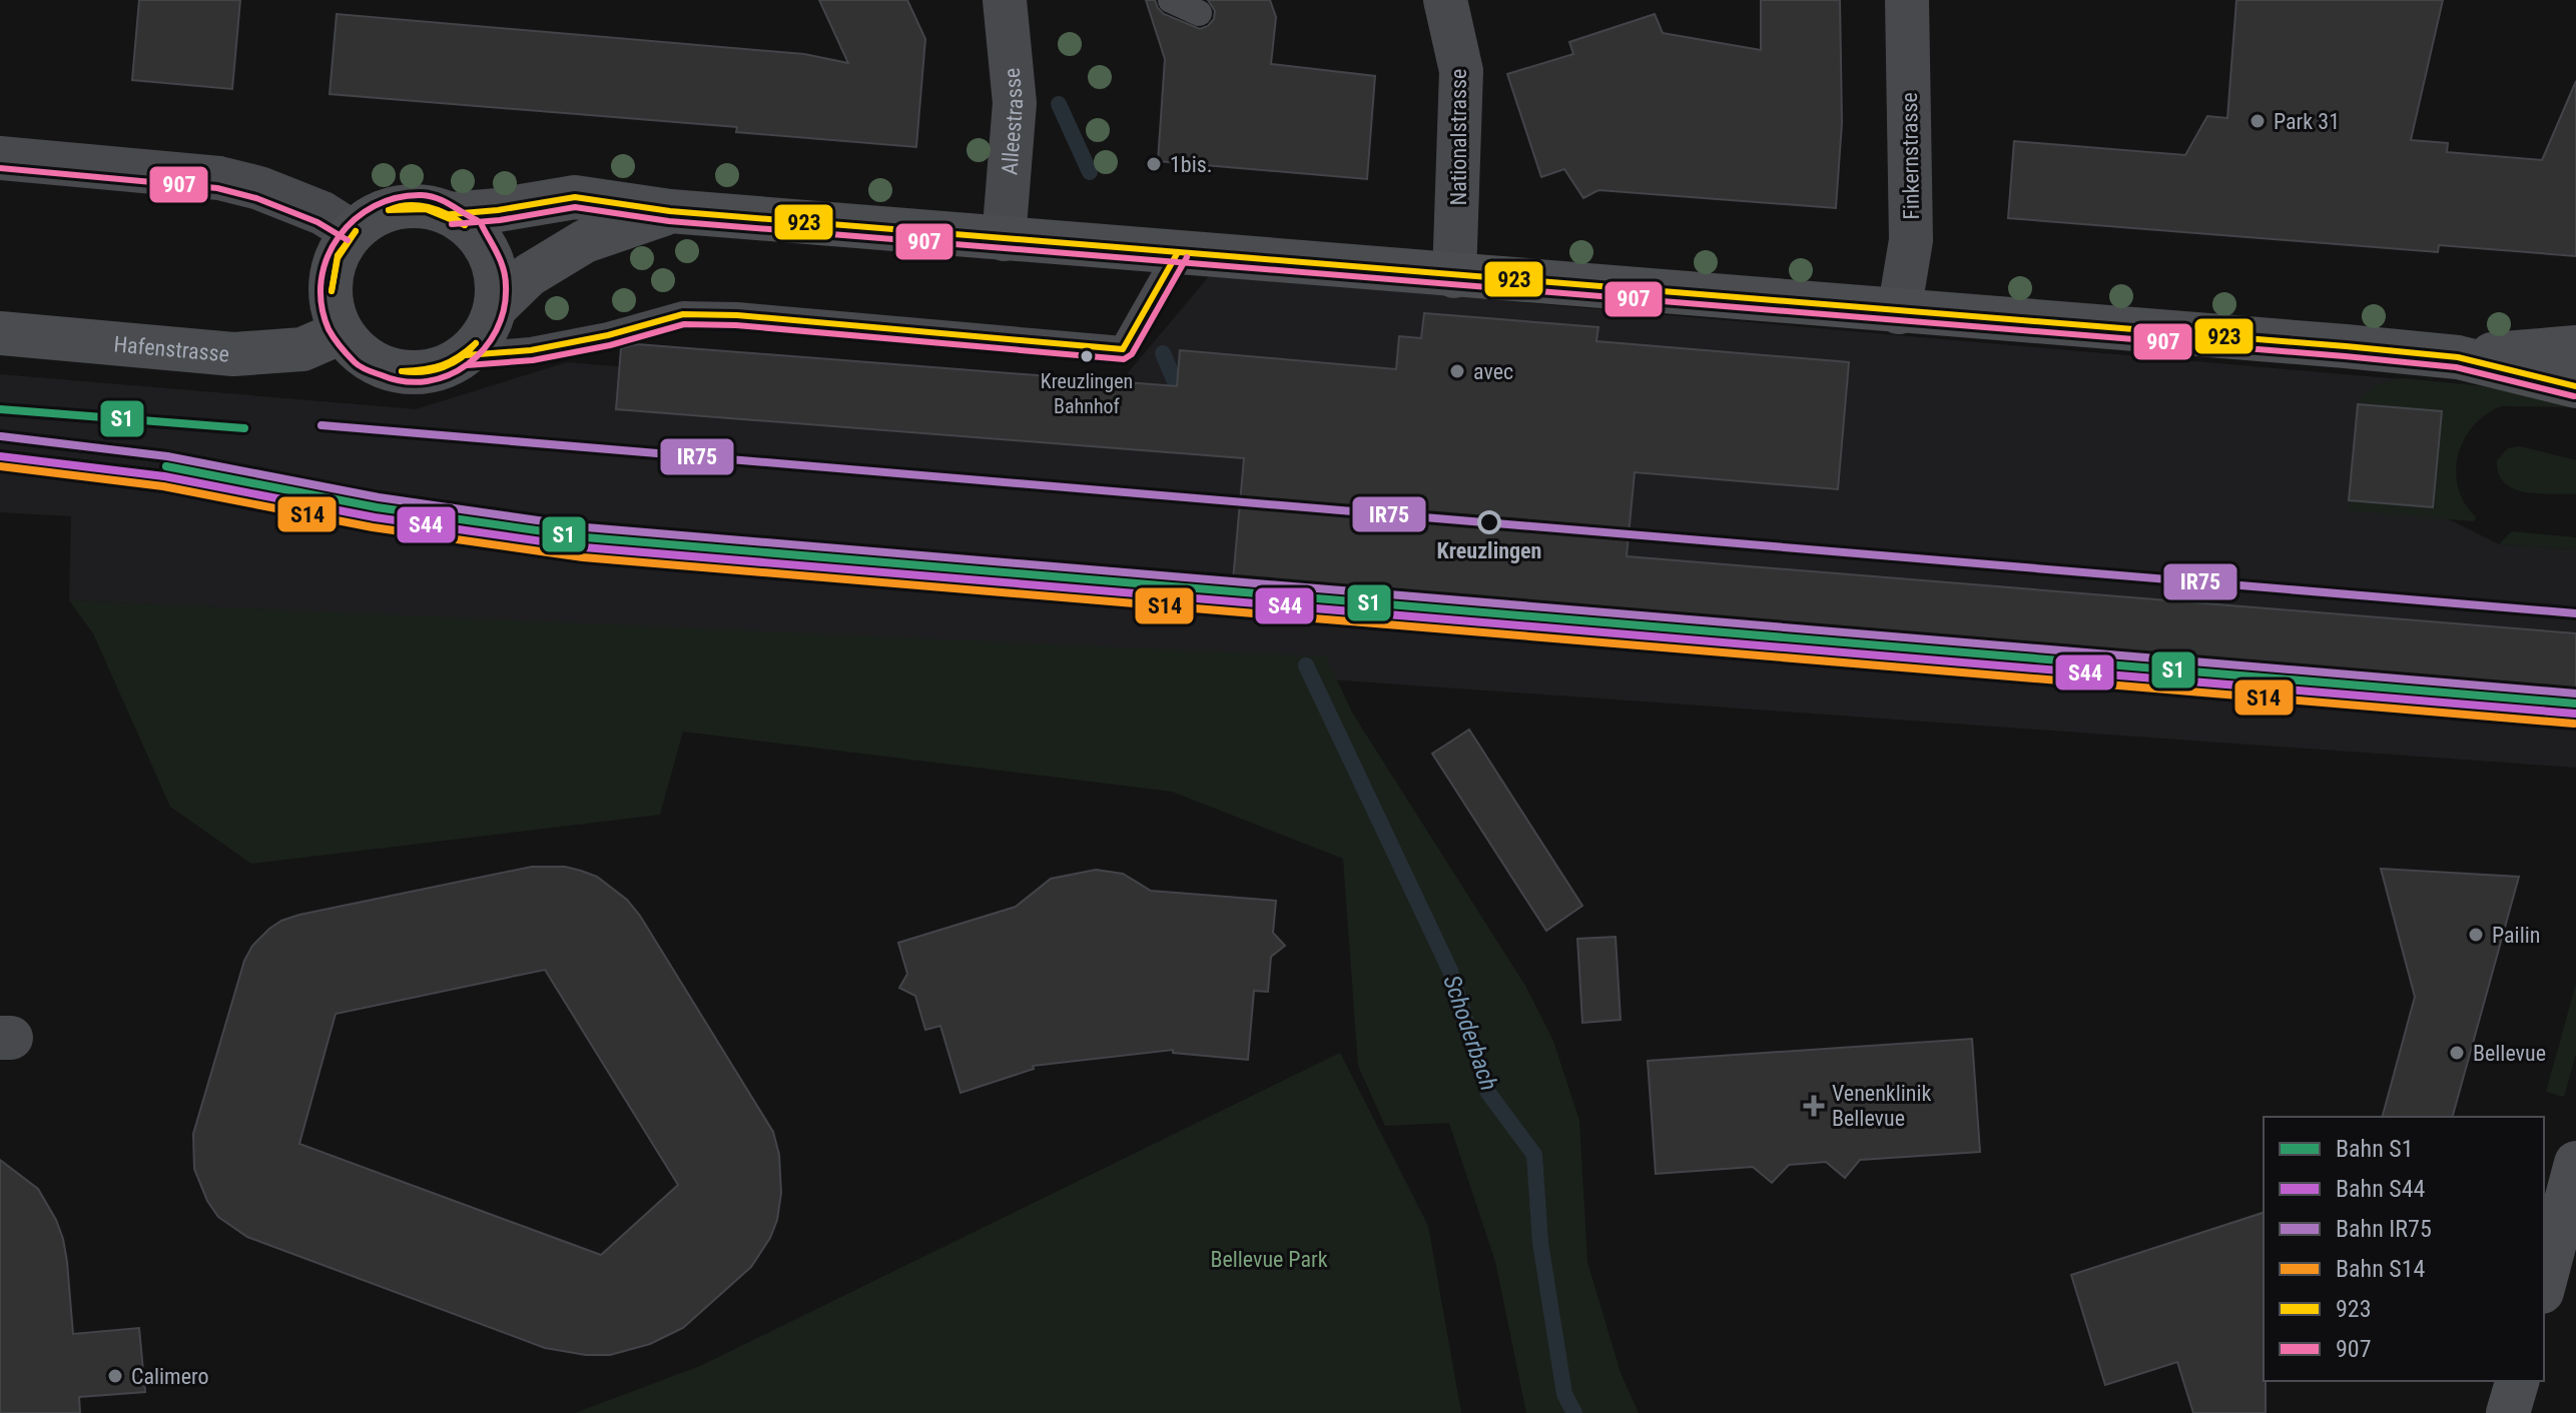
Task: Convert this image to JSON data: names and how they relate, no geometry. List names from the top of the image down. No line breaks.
{"streets":{"main road":["Hafenstrasse"],"street":["Alleestrasse","Nationalstrasse","Finkernstrasse"]},"water":["Schoderbach"],"parks":["Bellevue Park"],"places":{"other":["Park 31","1bis.","Kreuzlingen Bahnhof","avec","Kreuzlingen","Pailin","Bellevue","Calimero"],"health":["Venenklinik Bellevue"]},"lines":["transit line 907","transit line 923","rail line S1","rail line IR75","rail line S44","rail line S14"],"legend":["Bahn S1","Bahn S44","Bahn IR75","Bahn S14","923","907"]}
